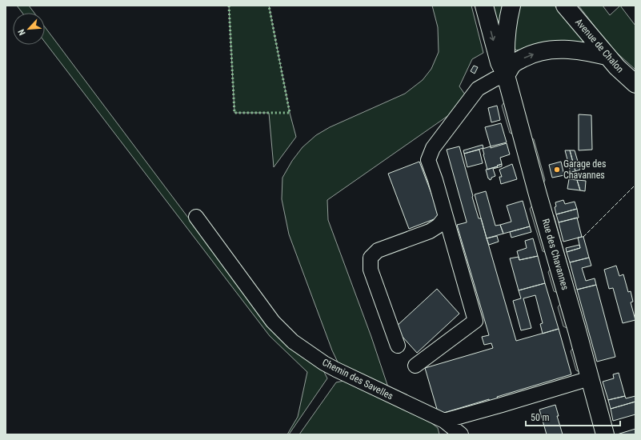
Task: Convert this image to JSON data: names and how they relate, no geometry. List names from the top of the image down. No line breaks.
{"streets":{"main road":["Avenue de Chalon","Rue des Chavannes"],"street":["Chemin des Savelles"]},"places":["Garage des Chavannes"],"scale_bar":"50 m","north":"bottom left"}
